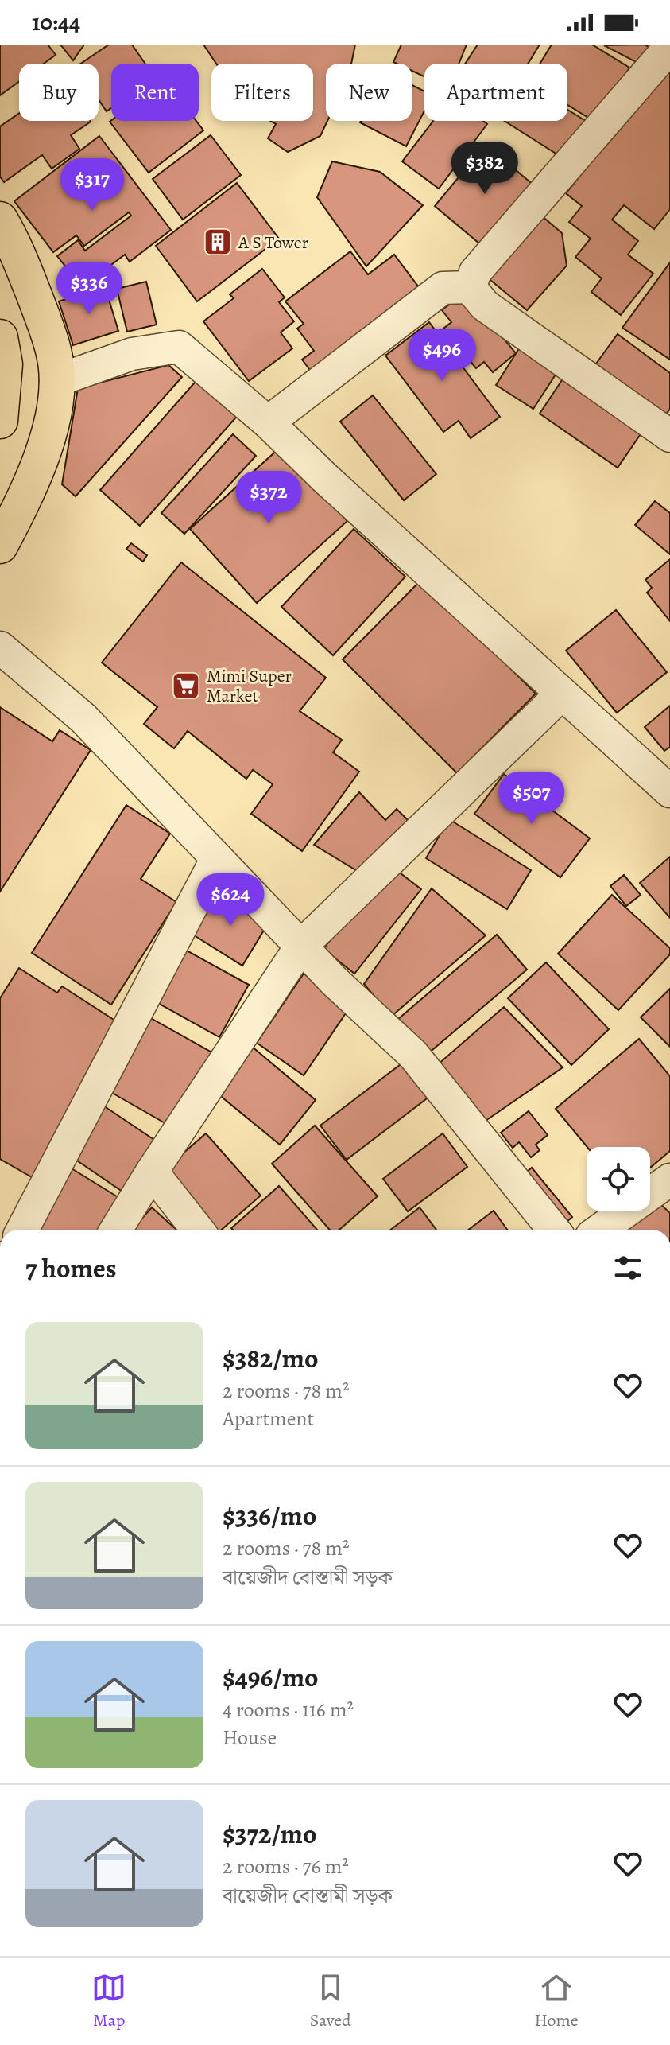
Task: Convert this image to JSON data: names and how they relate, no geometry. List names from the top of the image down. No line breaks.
{"places":{"building":["A S Tower"],"supermarket":["Mimi Super Market"]},"page":{"status":"10:44","chip":["Buy","Rent","Filters","New","Apartment"],"price":["$382","$317","$336","$496","$372","$507","$624"],"heading":"7 homes","list":[{"name":"$382/mo","note":"2 rooms · 78 m² · Apartment"},{"name":"$336/mo","note":"2 rooms · 78 m² · বায়েজীদ বোস্তামী সড়ক"},{"name":"$496/mo","note":"4 rooms · 116 m² · House"},{"name":"$372/mo","note":"2 rooms · 76 m² · বায়েজীদ বোস্তামী সড়ক"}],"tabs":["Map","Saved","Home"]}}
